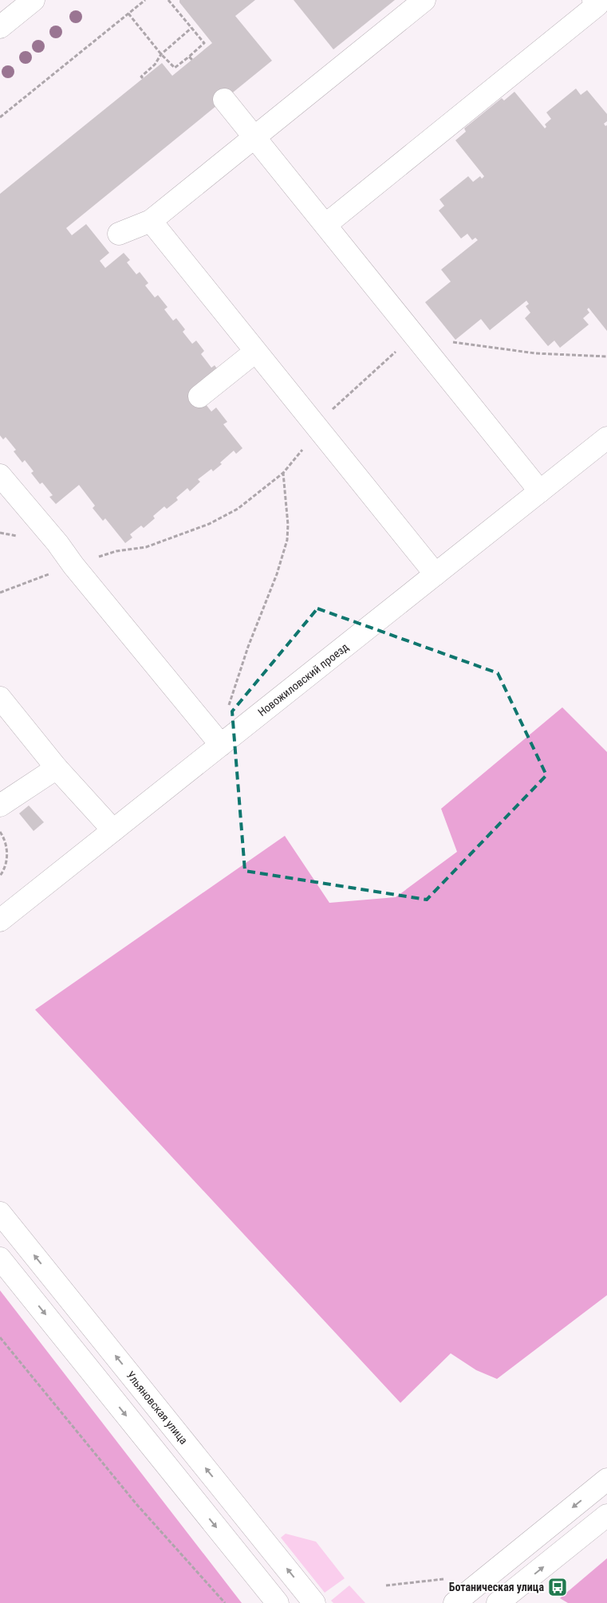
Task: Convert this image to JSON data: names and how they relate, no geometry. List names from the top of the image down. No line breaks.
{"streets":{"street":["Новожиловский проезд","Ульяновская улица"]},"places":{"bus stop":["Ботаническая улица"]}}
